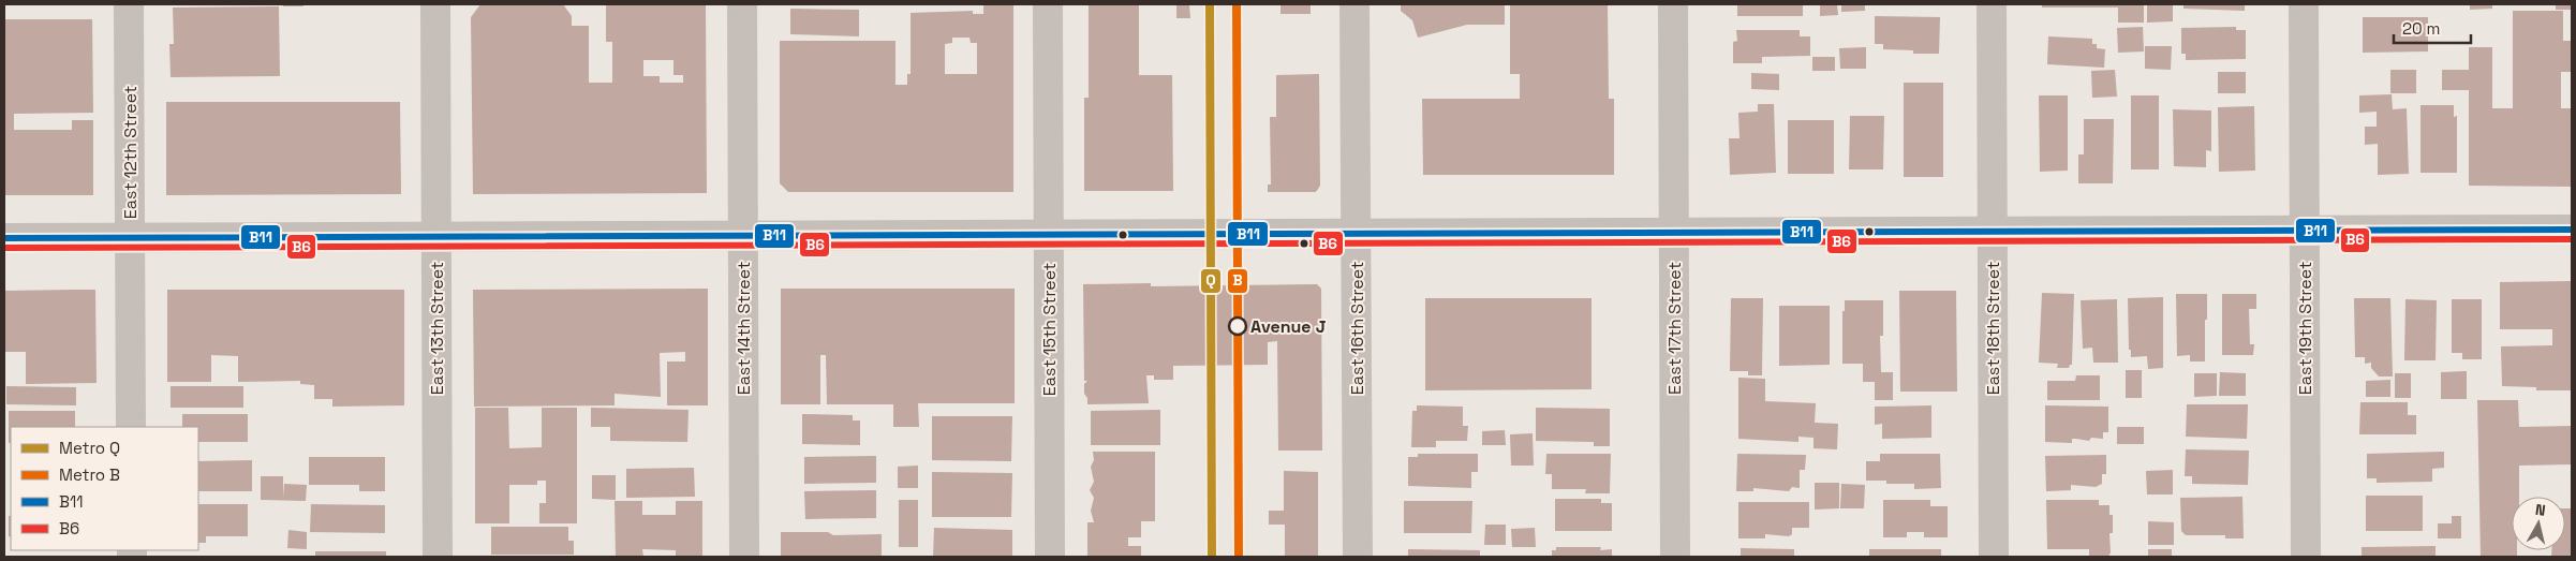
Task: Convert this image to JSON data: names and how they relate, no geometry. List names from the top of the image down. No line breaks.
{"streets":{"street":["East 12th Street","East 13th Street","East 14th Street","East 16th Street","East 17th Street","East 18th Street","East 19th Street","East 15th Street"]},"places":["Avenue J"],"lines":["metro line Q","metro line B","transit line B11","transit line B6"],"legend":["Metro Q","Metro B","B11","B6"],"scale_bar":"20 m","north":"top"}
